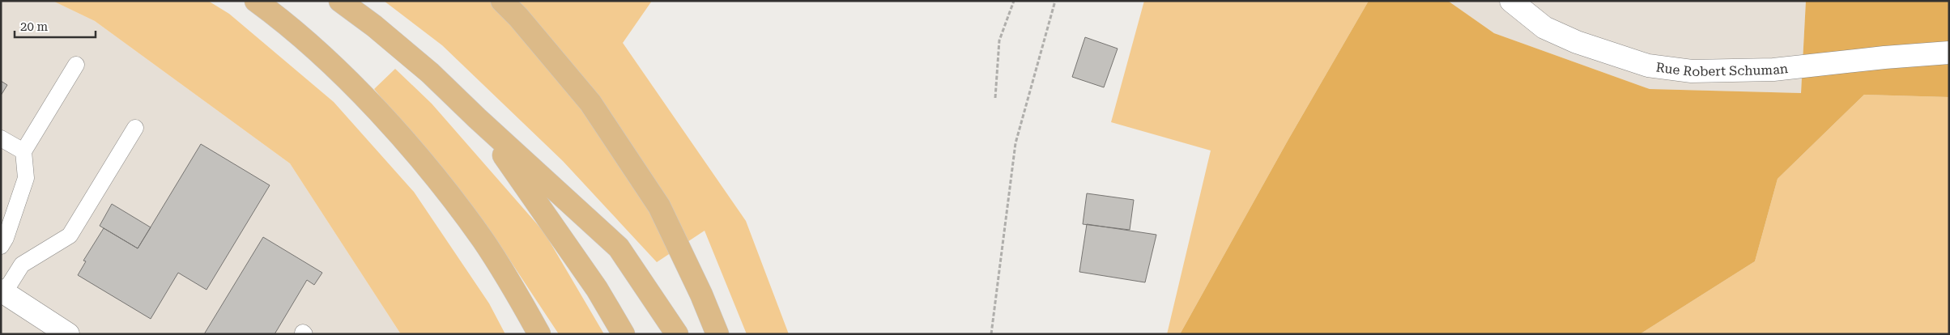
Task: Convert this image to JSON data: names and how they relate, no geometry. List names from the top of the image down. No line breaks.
{"streets":{"street":["Rue Robert Schuman"]},"scale_bar":"20 m"}
